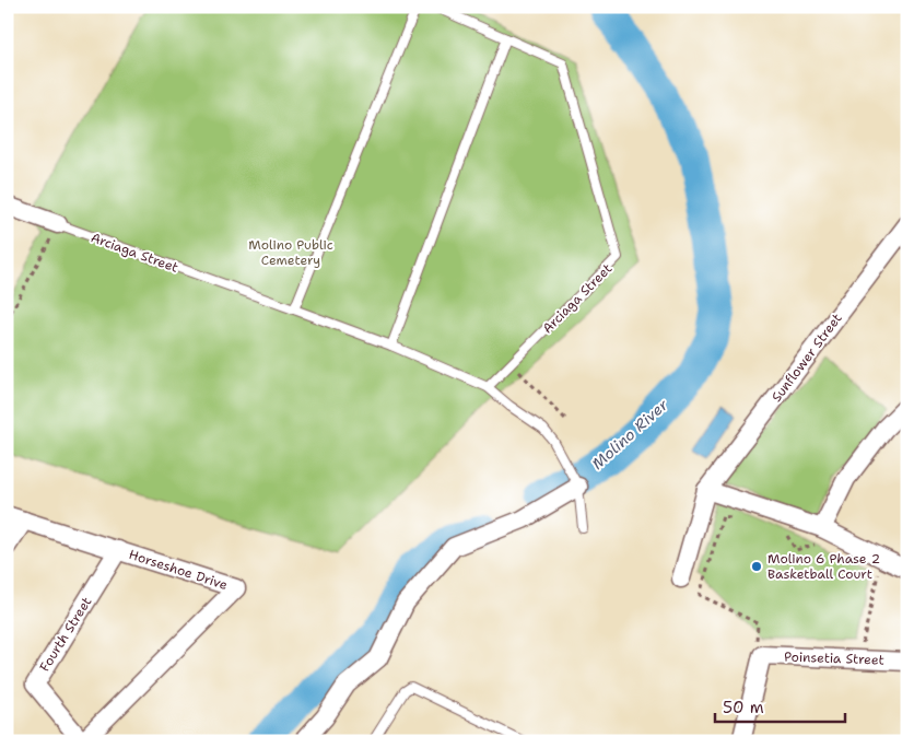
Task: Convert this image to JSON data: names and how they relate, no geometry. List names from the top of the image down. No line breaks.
{"streets":{"street":["Arciaga Street","Sunflower Street","Horseshoe Drive","Fourth Street","Poinsetia Street"]},"crossings":[["Horseshoe Drive","Fourth Street"]],"water":["Molino River"],"parks":["Molino Public Cemetery"],"places":["Molino 6 Phase 2 Basketball Court"],"scale_bar":"50 m"}
